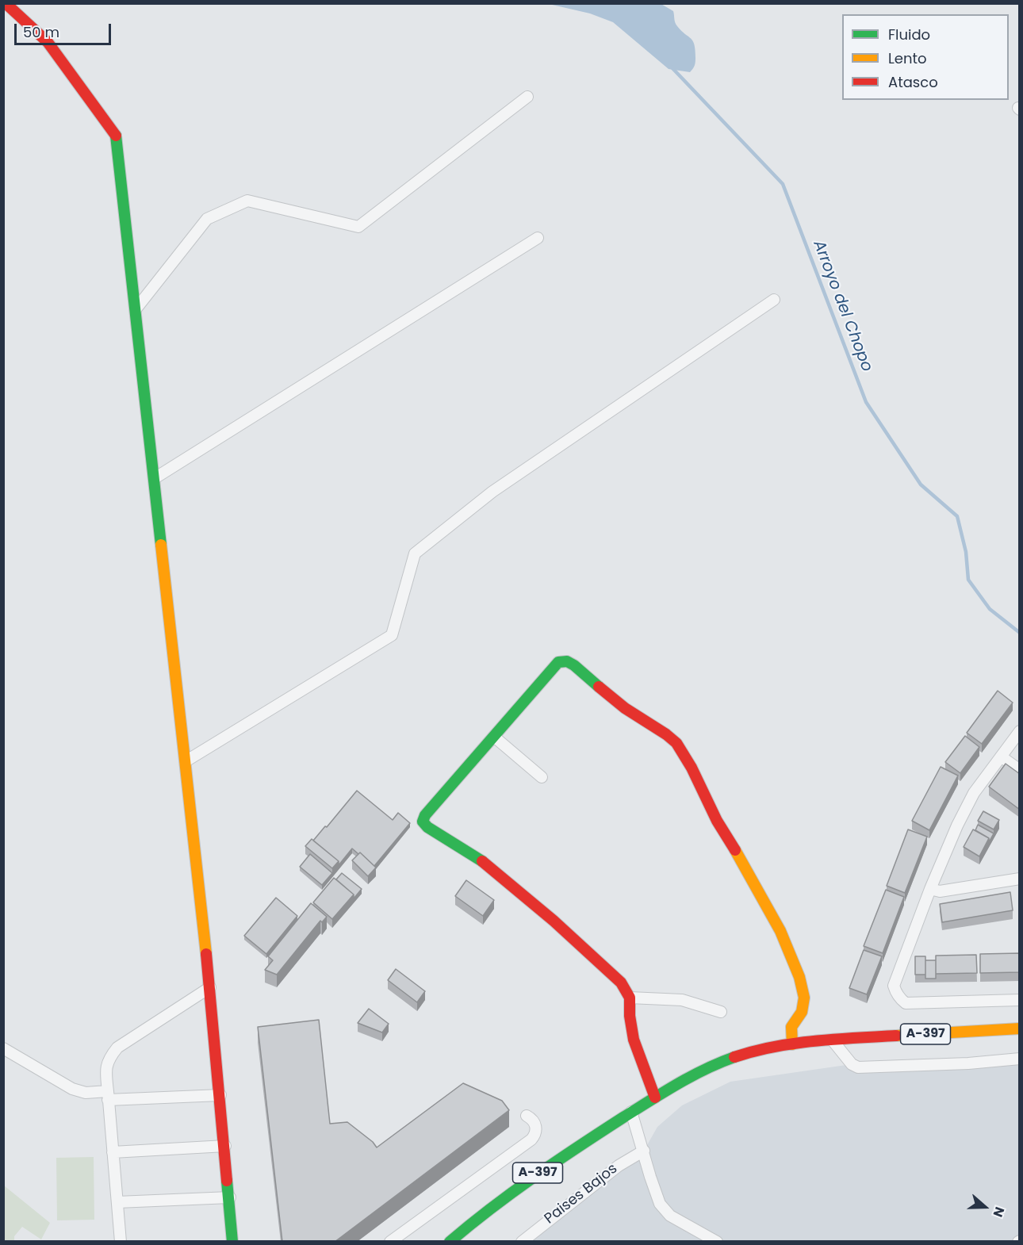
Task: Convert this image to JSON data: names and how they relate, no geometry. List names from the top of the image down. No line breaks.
{"streets":{"street":["A-397","Paises Bajos"]},"water":["Arroyo del Chopo"],"legend":["Fluido","Lento","Atasco"],"scale_bar":"50 m","north":"right"}
